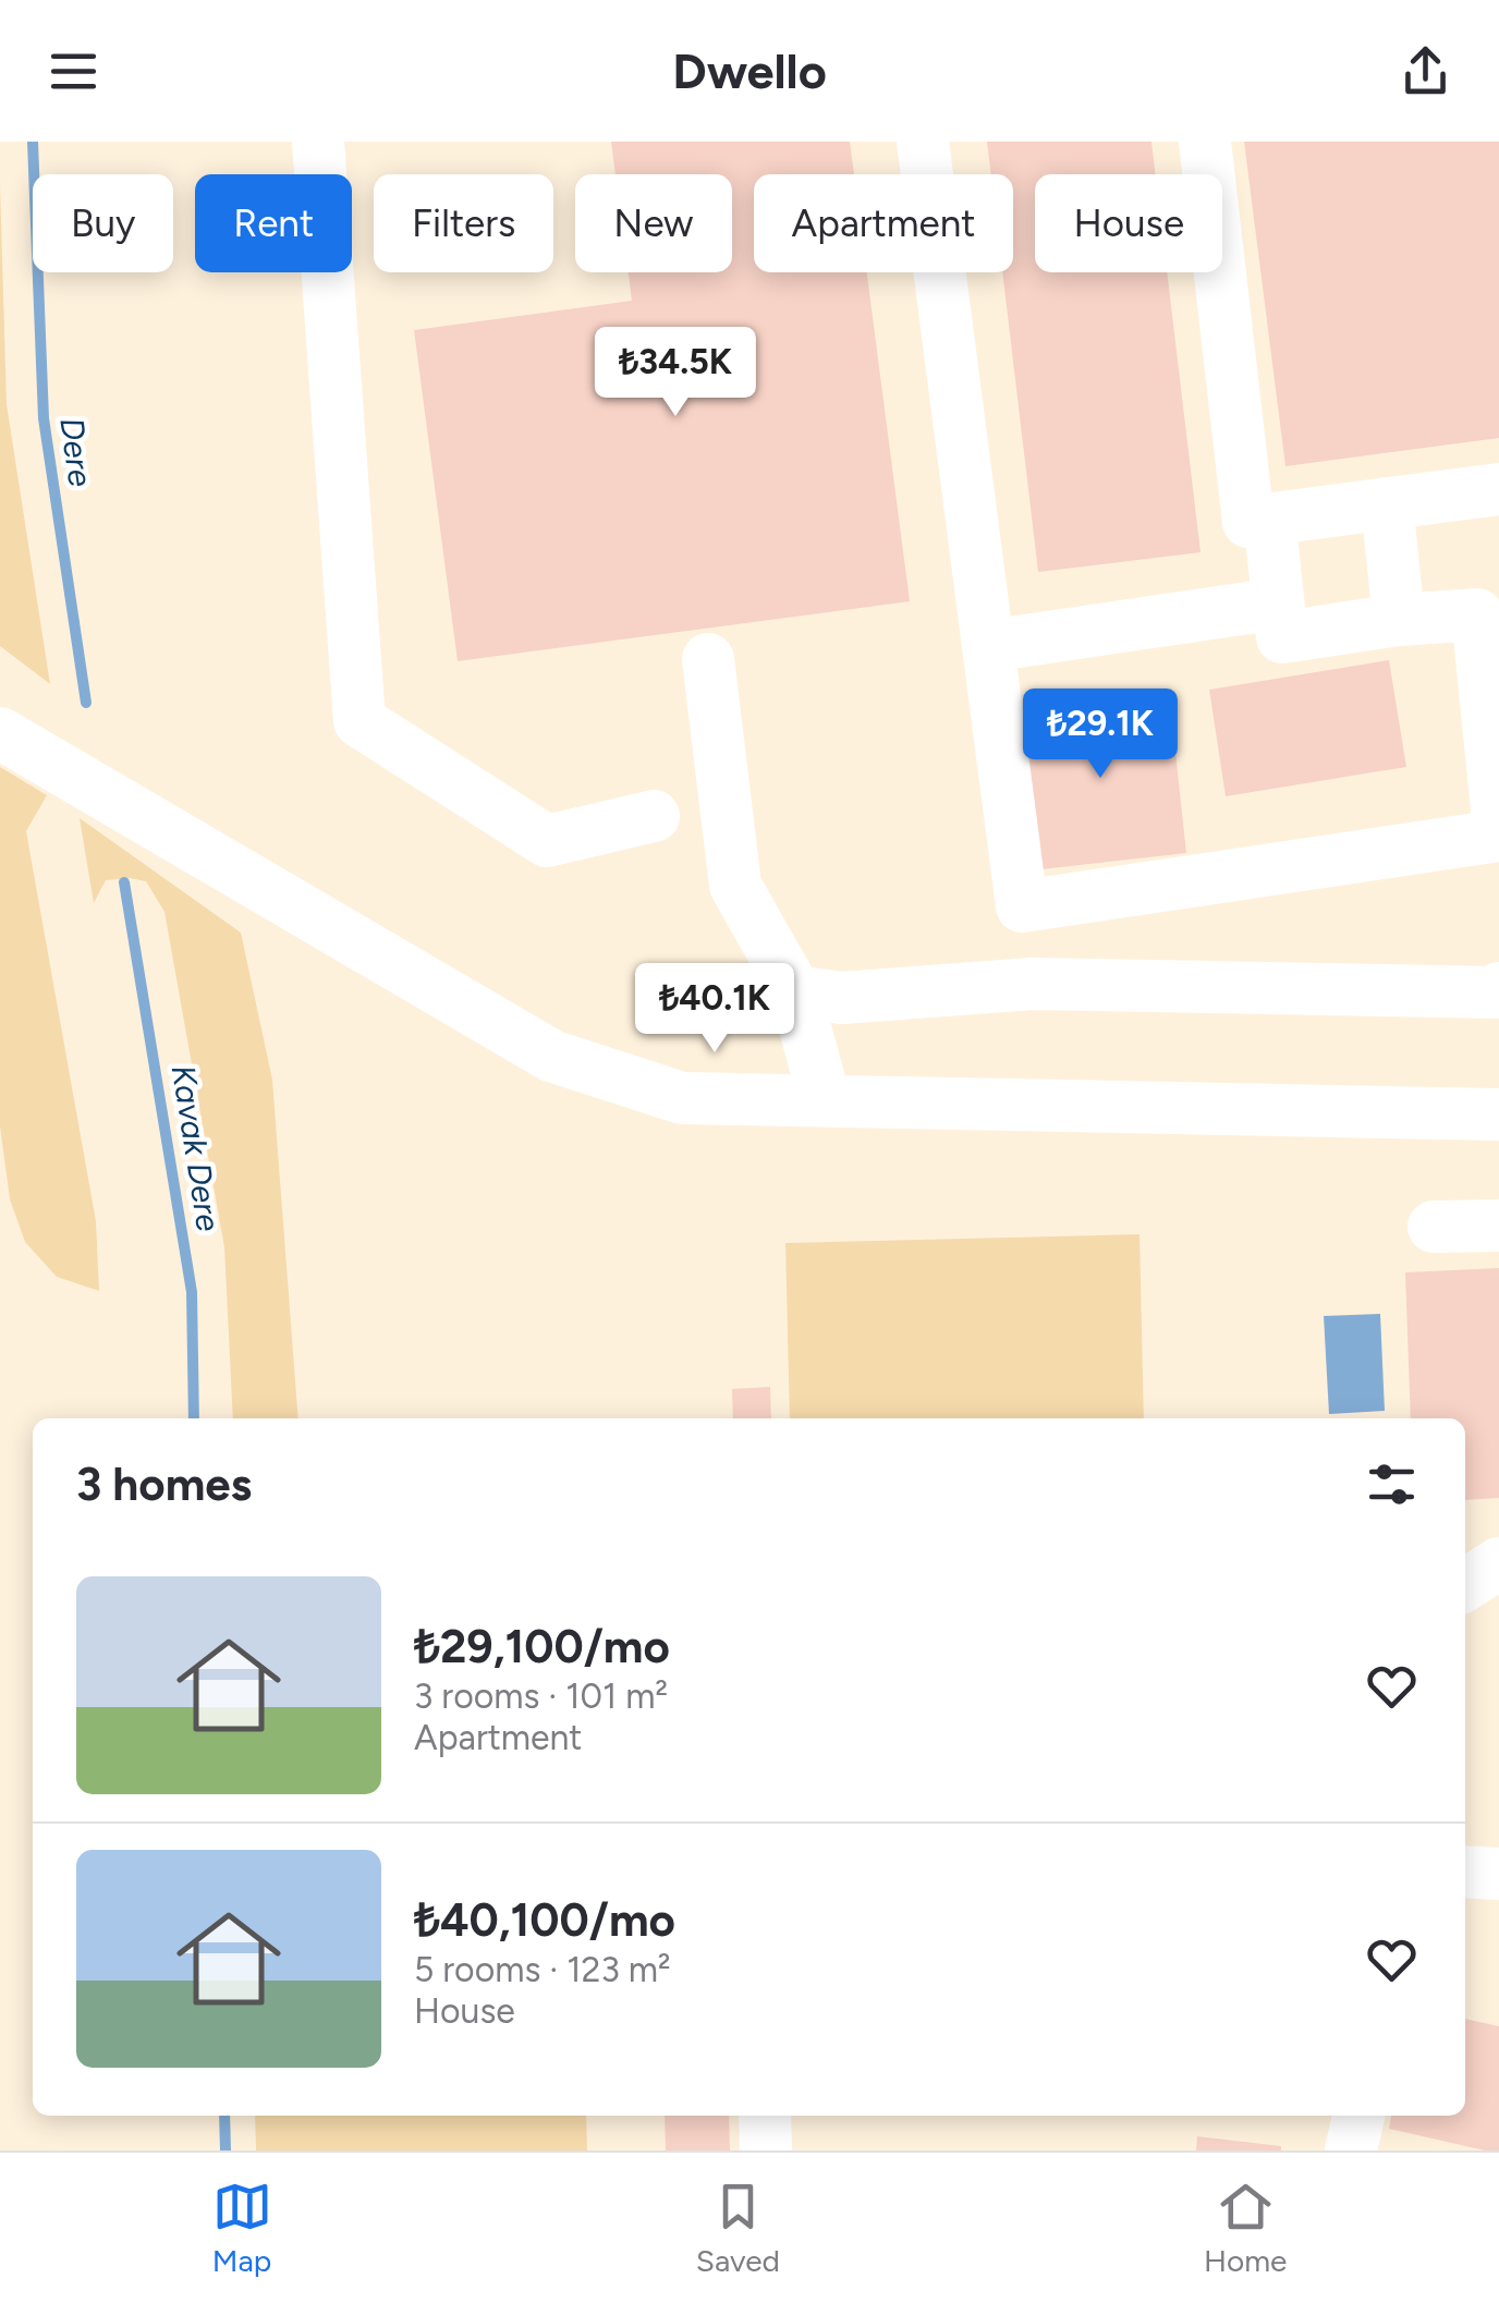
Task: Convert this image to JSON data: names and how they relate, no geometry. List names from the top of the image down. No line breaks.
{"water":["Dere","Kavak Dere"],"page":{"header":"Dwello","chip":["Buy","Rent","Filters","New","Apartment","House"],"price":["₺34.5K","₺29.1K","₺40.1K"],"heading":"3 homes","list":[{"name":"₺29,100/mo","note":"3 rooms · 101 m² · Apartment"},{"name":"₺40,100/mo","note":"5 rooms · 123 m² · House"}],"tabs":["Map","Saved","Home"]}}
